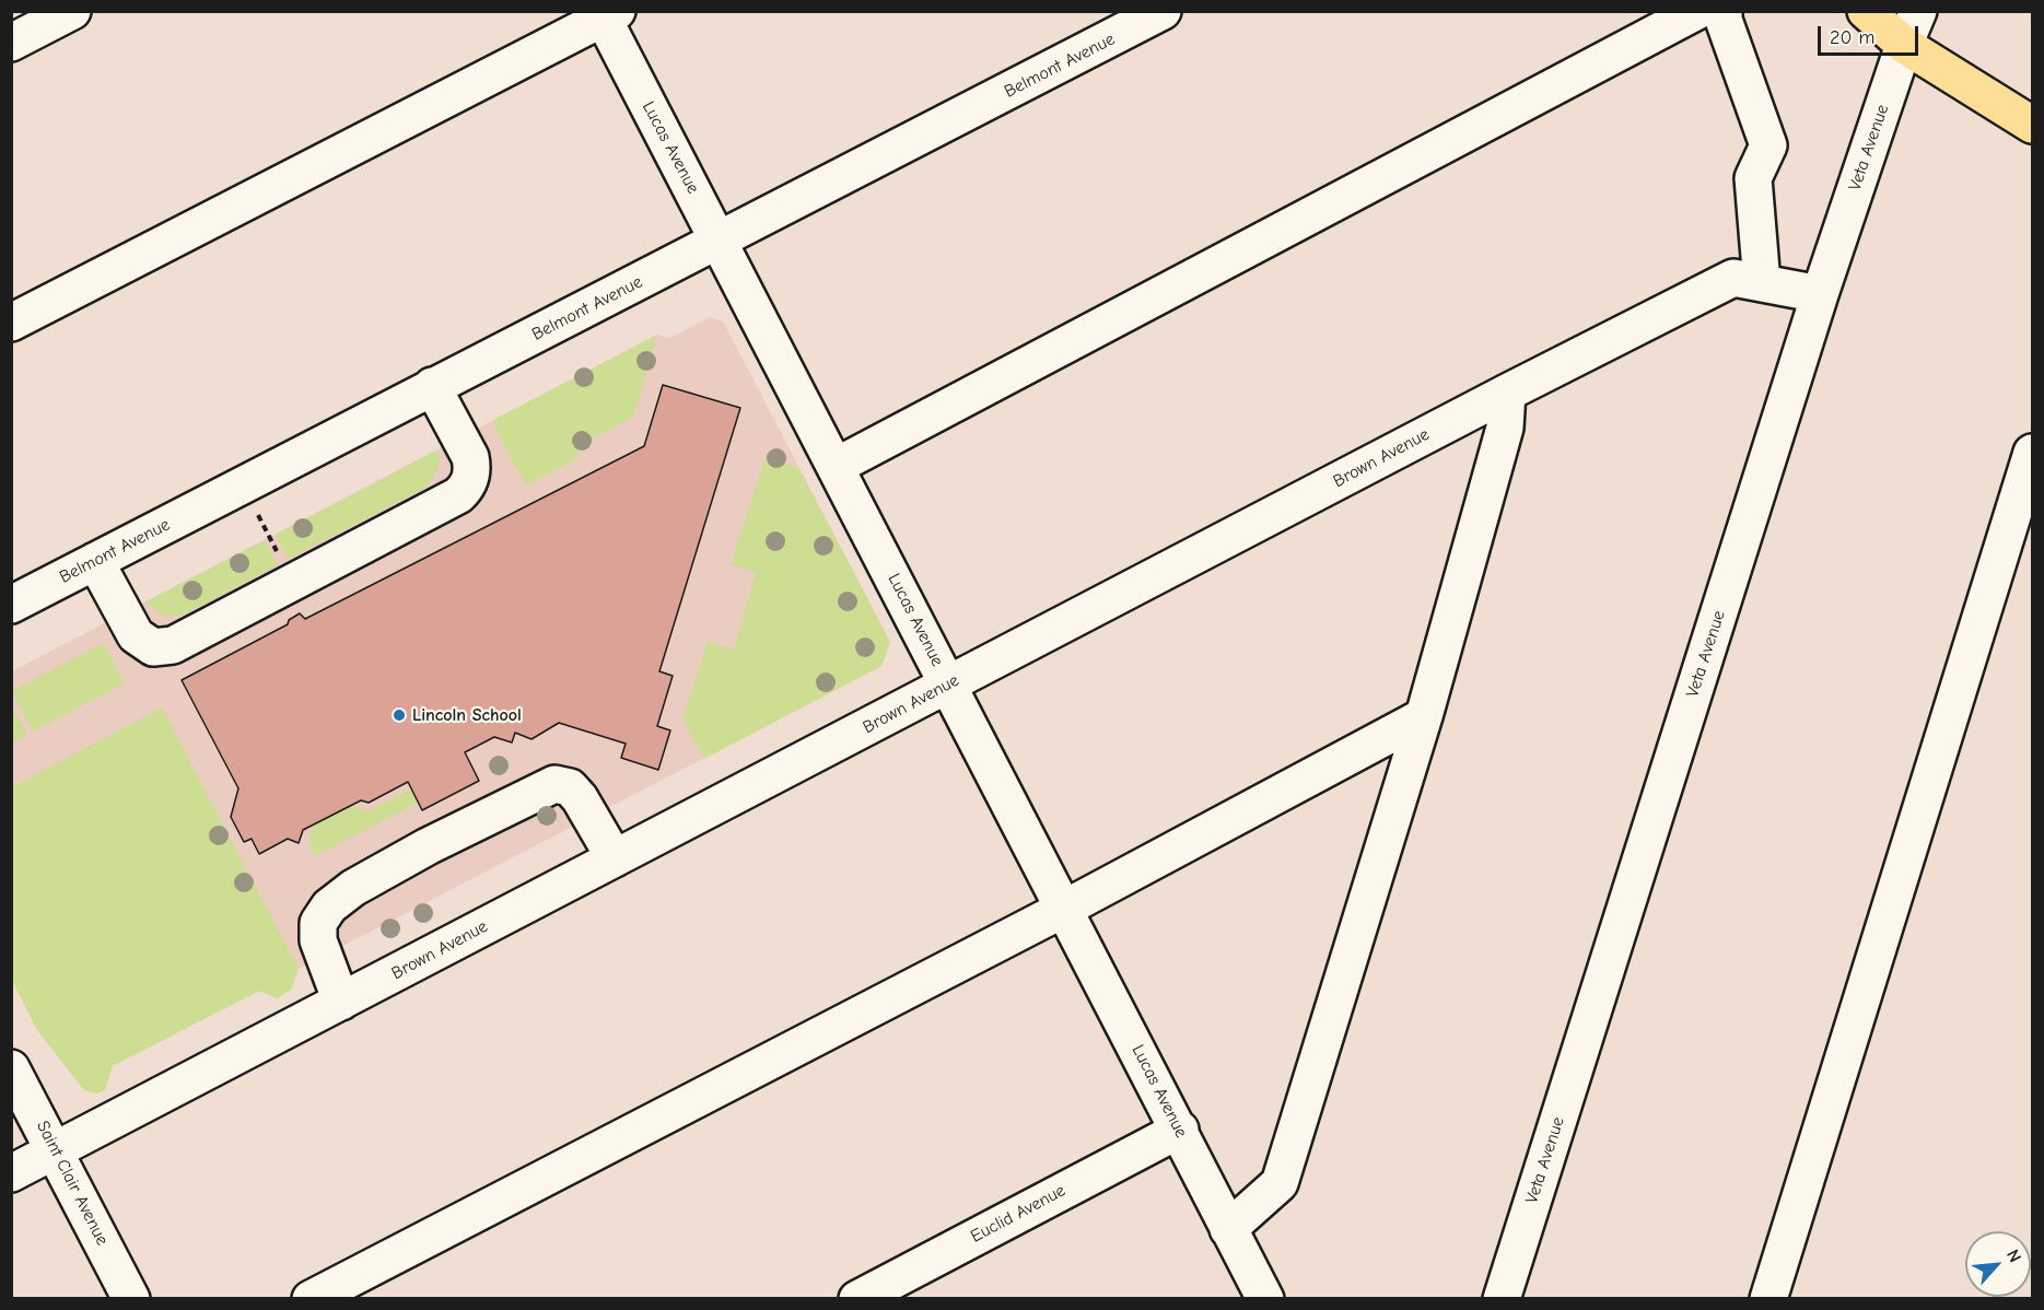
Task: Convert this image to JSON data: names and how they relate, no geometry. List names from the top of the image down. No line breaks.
{"streets":{"street":["Belmont Avenue","Lucas Avenue","Veta Avenue","Brown Avenue","Saint Clair Avenue","Euclid Avenue"]},"crossings":[["Belmont Avenue","Lucas Avenue"],["Lucas Avenue","Brown Avenue"],["Lucas Avenue","Euclid Avenue"],["Veta Avenue","Brown Avenue"],["Brown Avenue","Saint Clair Avenue"]],"places":["Lincoln School"],"scale_bar":"20 m","north":"top right"}
